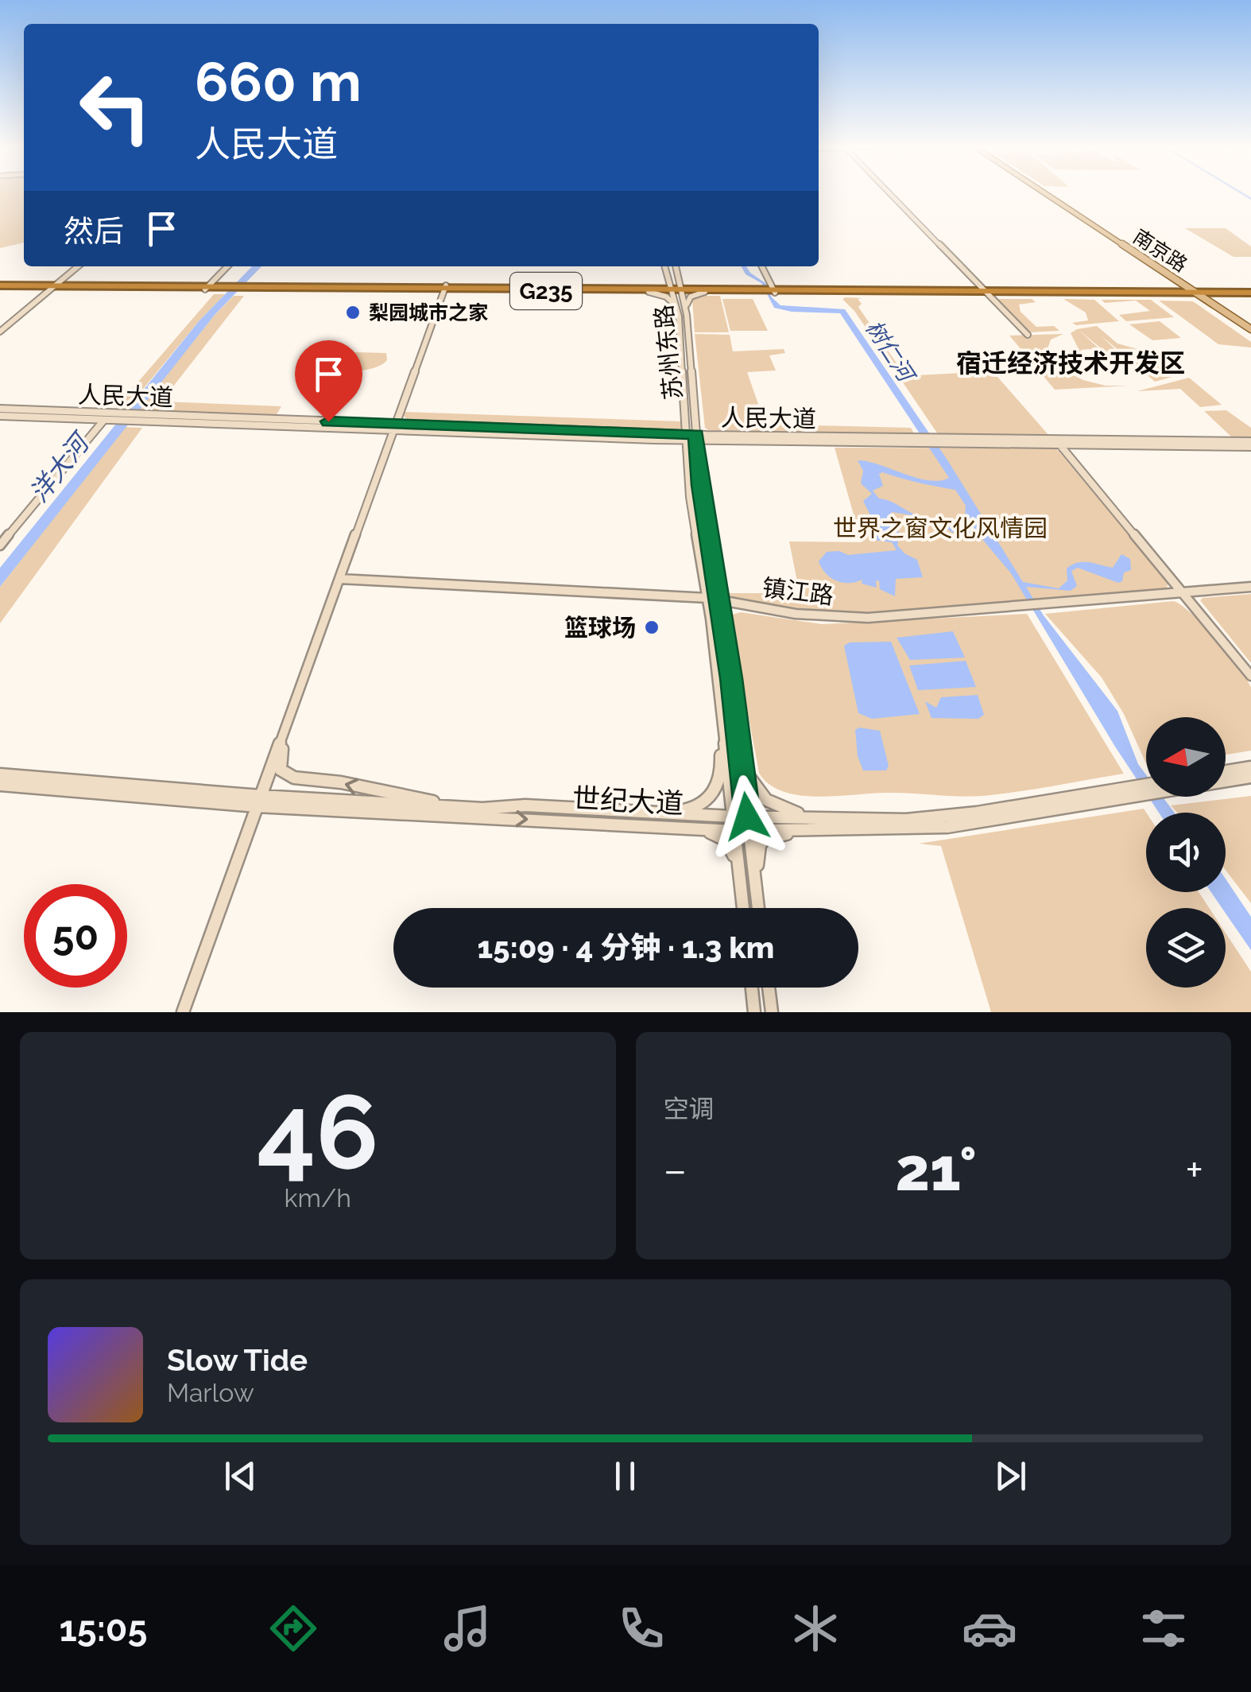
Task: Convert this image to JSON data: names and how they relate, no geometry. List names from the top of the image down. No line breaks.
{"streets":{"highway":["G235"],"main road":["南京路"],"street":["苏州东路","人民大道","镇江路","世纪大道"]},"crossings":[["南京路","G235"],["G235","苏州东路"],["苏州东路","人民大道"],["苏州东路","镇江路"],["苏州东路","世纪大道"]],"districts":["宿迁经济技术开发区"],"water":["树仁河","洋大河"],"parks":["世界之窗文化风情园"],"places":["梨园城市之家","篮球场"],"north":"left","page":{"turn":["660 m","人民大道"],"then":"然后","limit":"50","trip":"15:09 · 4 分钟 · 1.3 km","tile":[["46","km/h"],"空调"],"heat":["−","21°","+"],"song":["Slow Tide","Marlow"],"tabs":"15:05"}}
